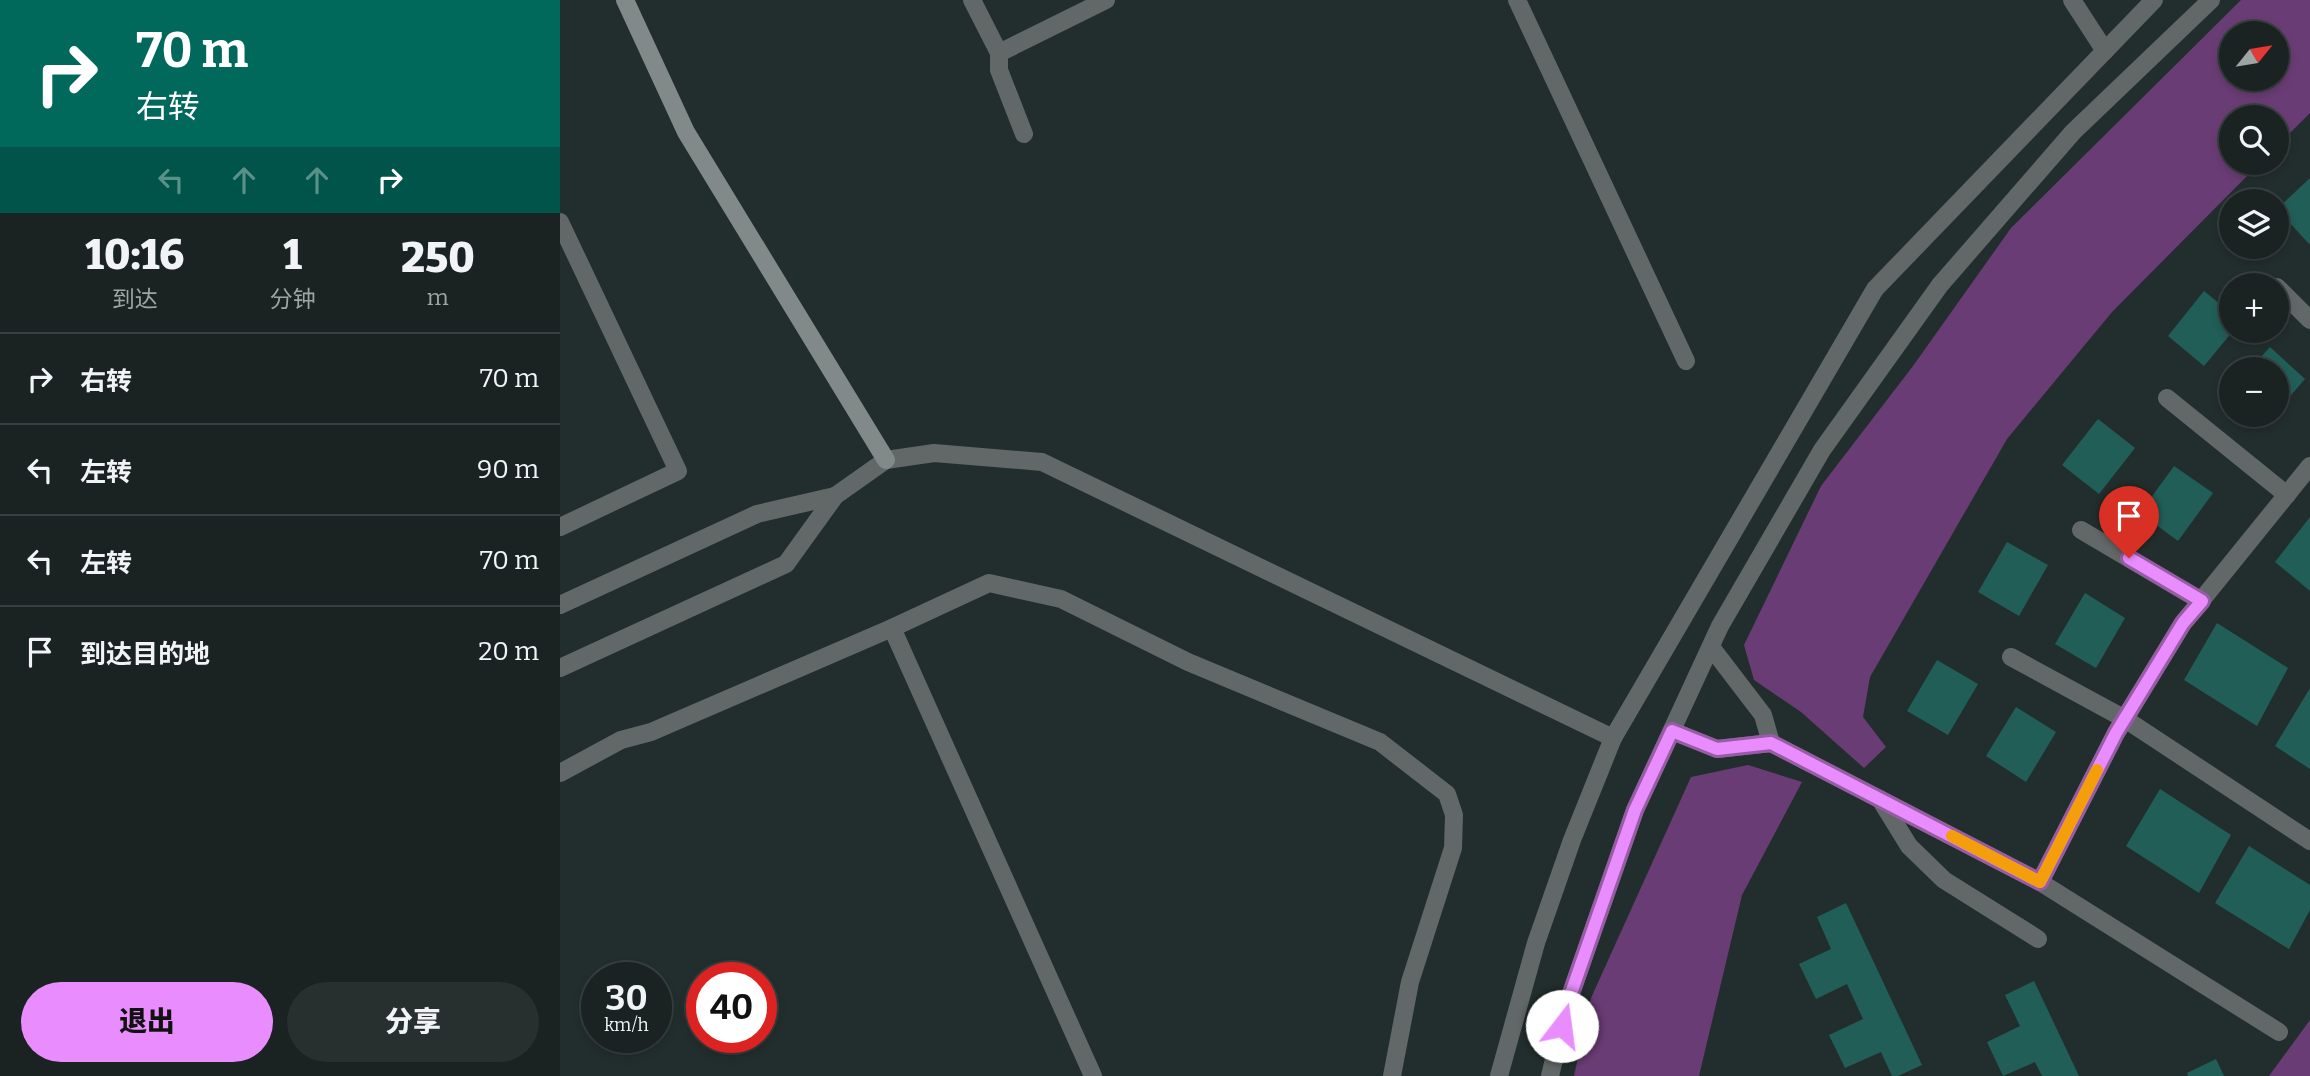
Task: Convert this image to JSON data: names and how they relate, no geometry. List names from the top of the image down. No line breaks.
{"north":"top right","page":{"turn":["70 m","右转"],"map_buttons":["+","−"],"eta":["10:16","到达","1","分钟","250","m"],"list":[{"name":"右转","value":"70 m"},{"name":"左转","value":"90 m"},{"name":"左转","value":"70 m"},{"name":"到达目的地","value":"20 m"}],"speed":"30 km/h","limit":"40","buttons":["退出","分享"]}}
